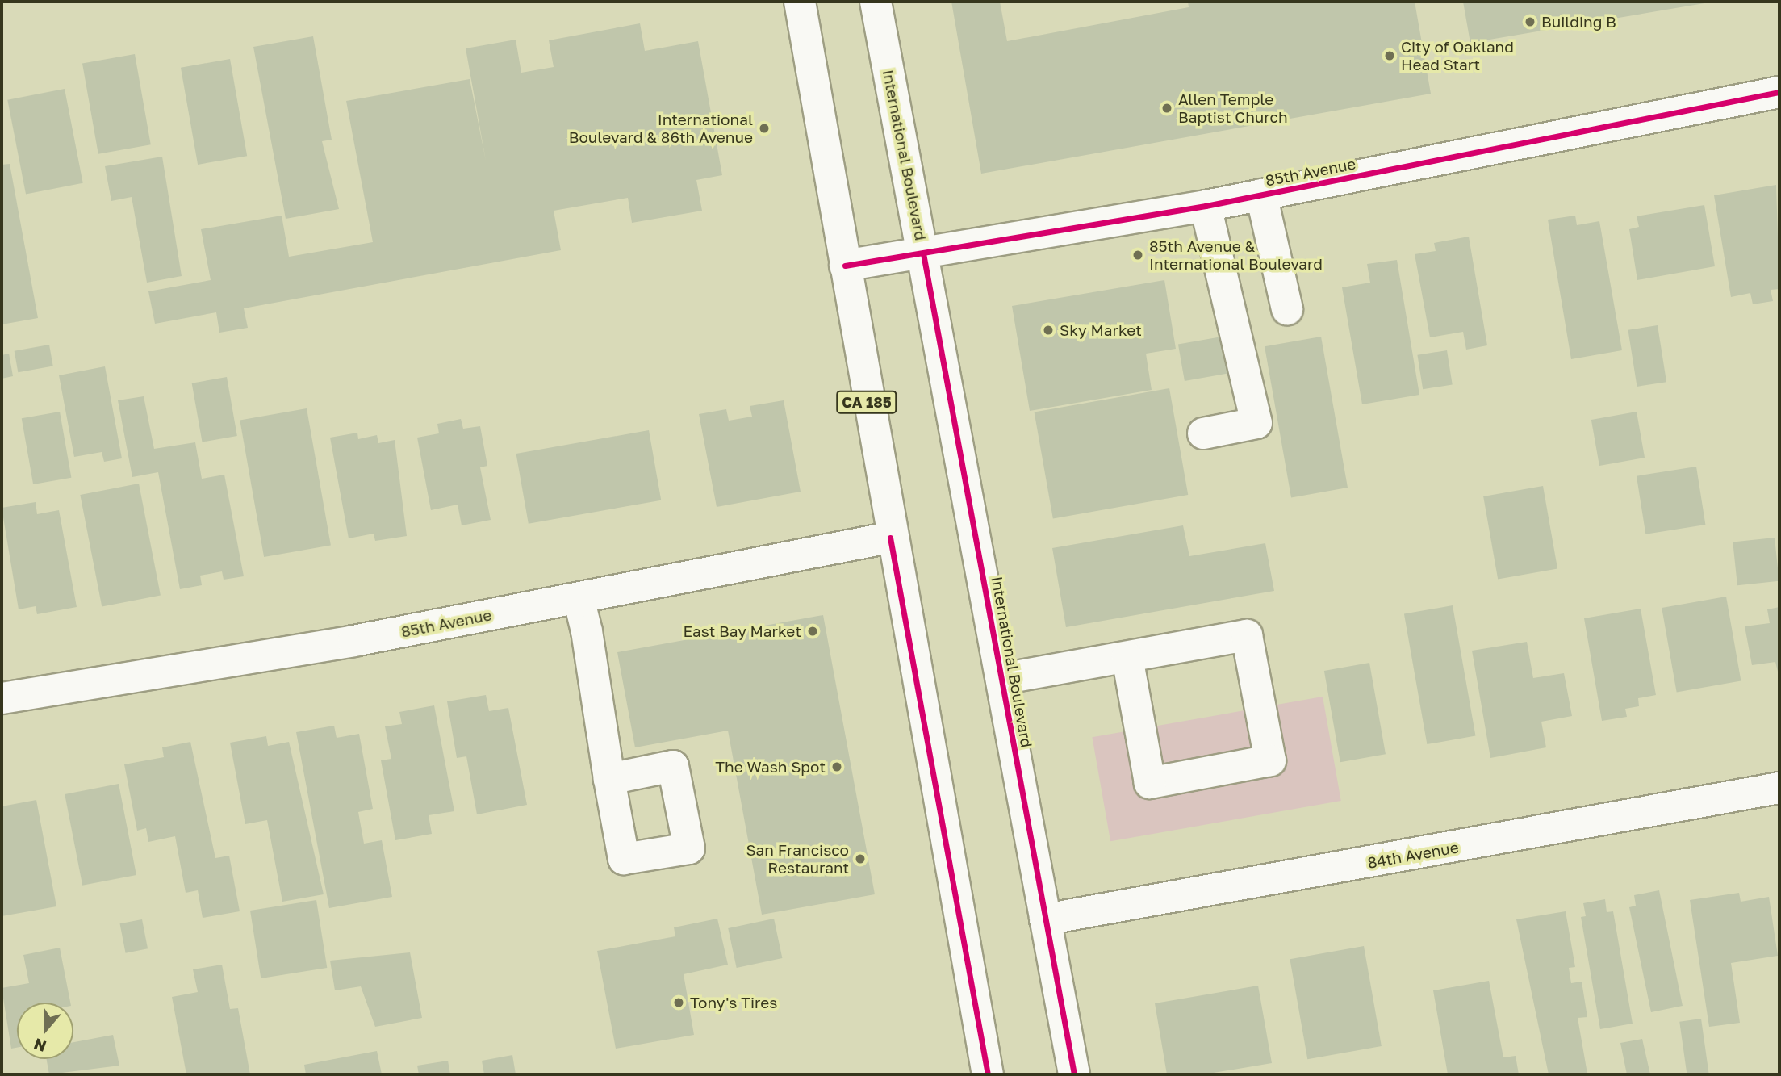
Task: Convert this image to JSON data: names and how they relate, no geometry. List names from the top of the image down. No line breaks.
{"streets":{"street":["International Boulevard","85th Avenue","CA 185","84th Avenue"]},"crossings":[["International Boulevard","85th Avenue"],["International Boulevard","84th Avenue"],["85th Avenue","CA 185"]],"places":["Building B","City of Oakland Head Start","Allen Temple Baptist Church","International Boulevard & 86th Avenue","85th Avenue & International Boulevard","Sky Market","East Bay Market","The Wash Spot","San Francisco Restaurant","Tony's Tires"],"north":"bottom"}
